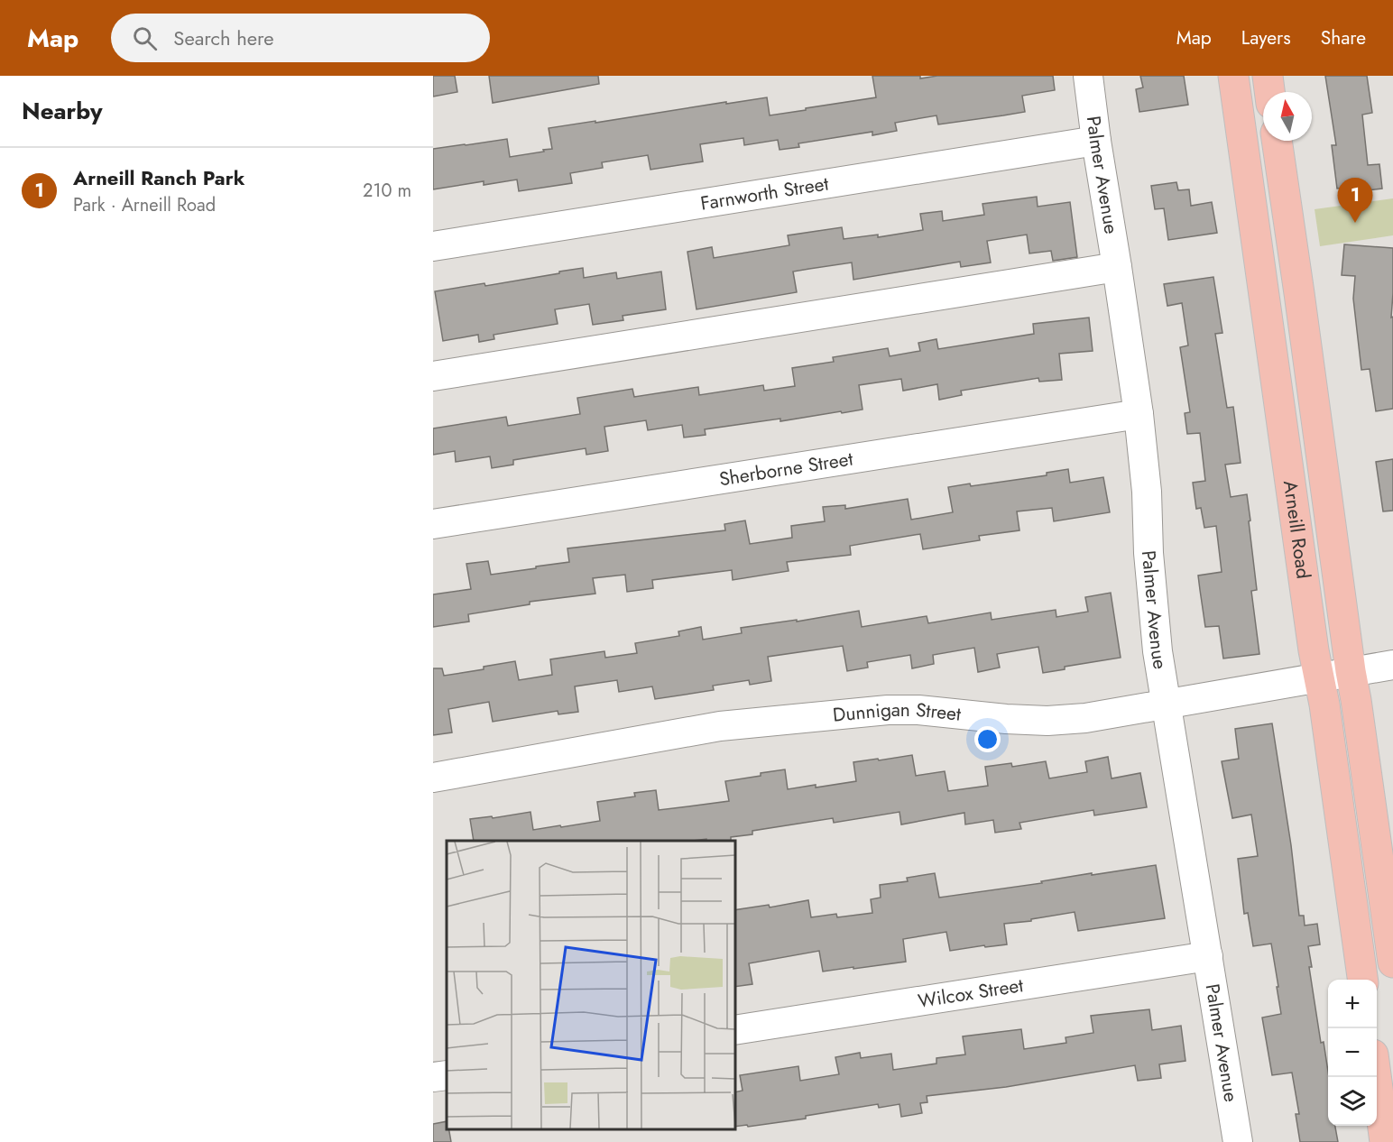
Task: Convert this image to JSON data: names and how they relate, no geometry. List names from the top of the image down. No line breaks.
{"streets":{"main road":["Arneill Road"],"street":["Palmer Avenue","Farnworth Street","Sherborne Street","Dunnigan Street","Wilcox Street"]},"crossings":[["Palmer Avenue","Farnworth Street"],["Palmer Avenue","Sherborne Street"],["Palmer Avenue","Dunnigan Street"],["Palmer Avenue","Wilcox Street"],["Arneill Road","Dunnigan Street"]],"north":"top","page":{"header":"Map","search":"Search here","nav":["Map","Layers","Share"],"heading":"Nearby","list":[{"mark":"1","name":"Arneill Ranch Park","note":"Park · Arneill Road","value":"210 m"}],"pins":"1","map_buttons":["+","−"]}}
